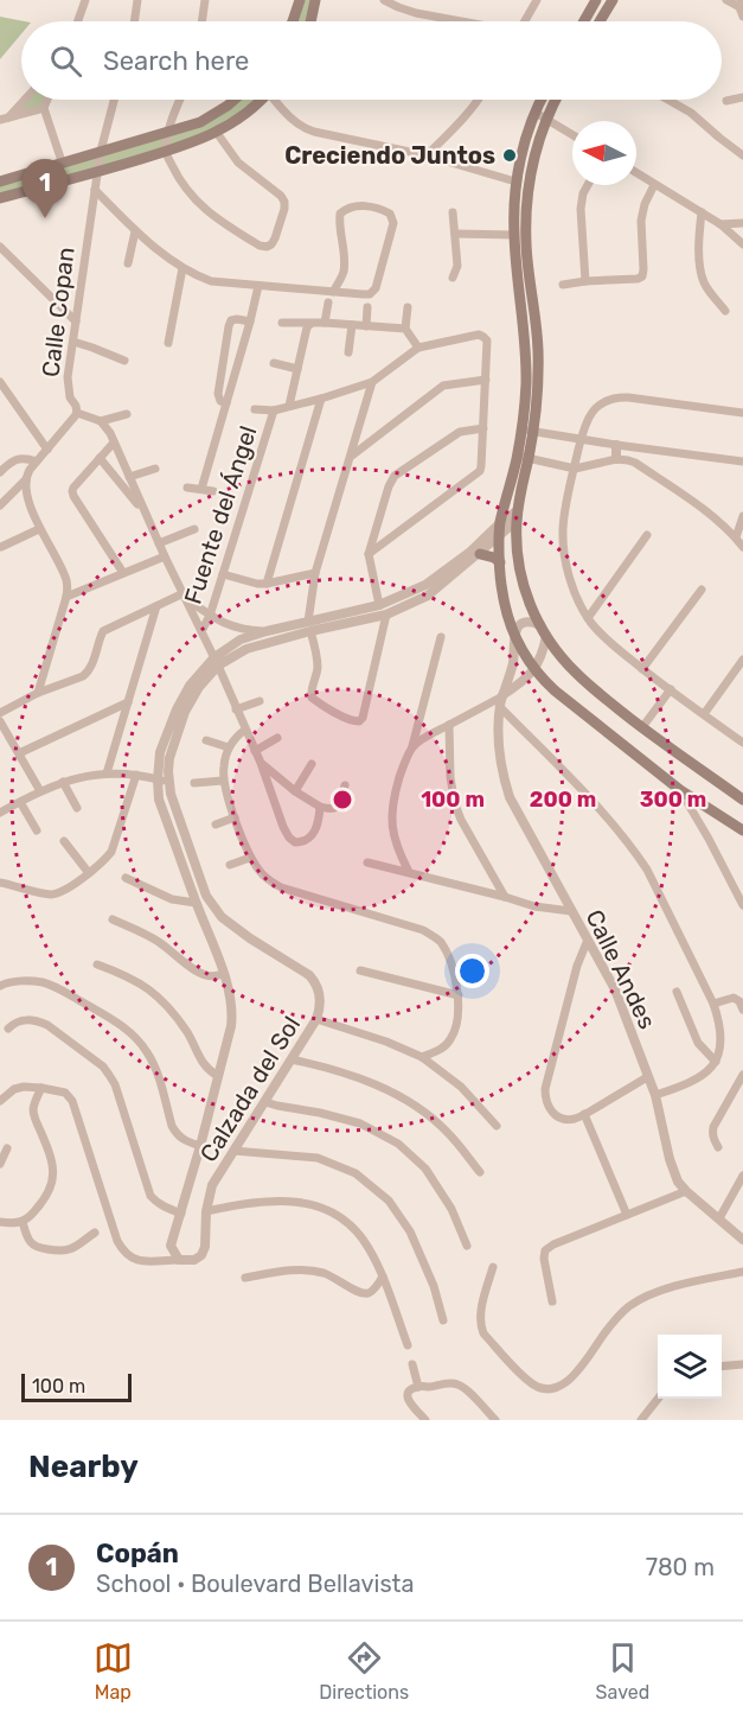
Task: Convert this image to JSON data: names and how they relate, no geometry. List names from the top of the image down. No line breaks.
{"streets":{"street":["Calle Copan","Fuente del Ángel","Calle Andes","Calzada del Sol"]},"places":["Creciendo Juntos"],"scale_bar":"100 m","north":"left","page":{"search":"Search here","pins":"1","scale":"100 m","heading":"Nearby","list":[{"mark":"1","name":"Copán","note":"School · Boulevard Bellavista","value":"780 m"}],"nav":["Map","Directions","Saved"]},"rings":["100 m","200 m","300 m"]}
